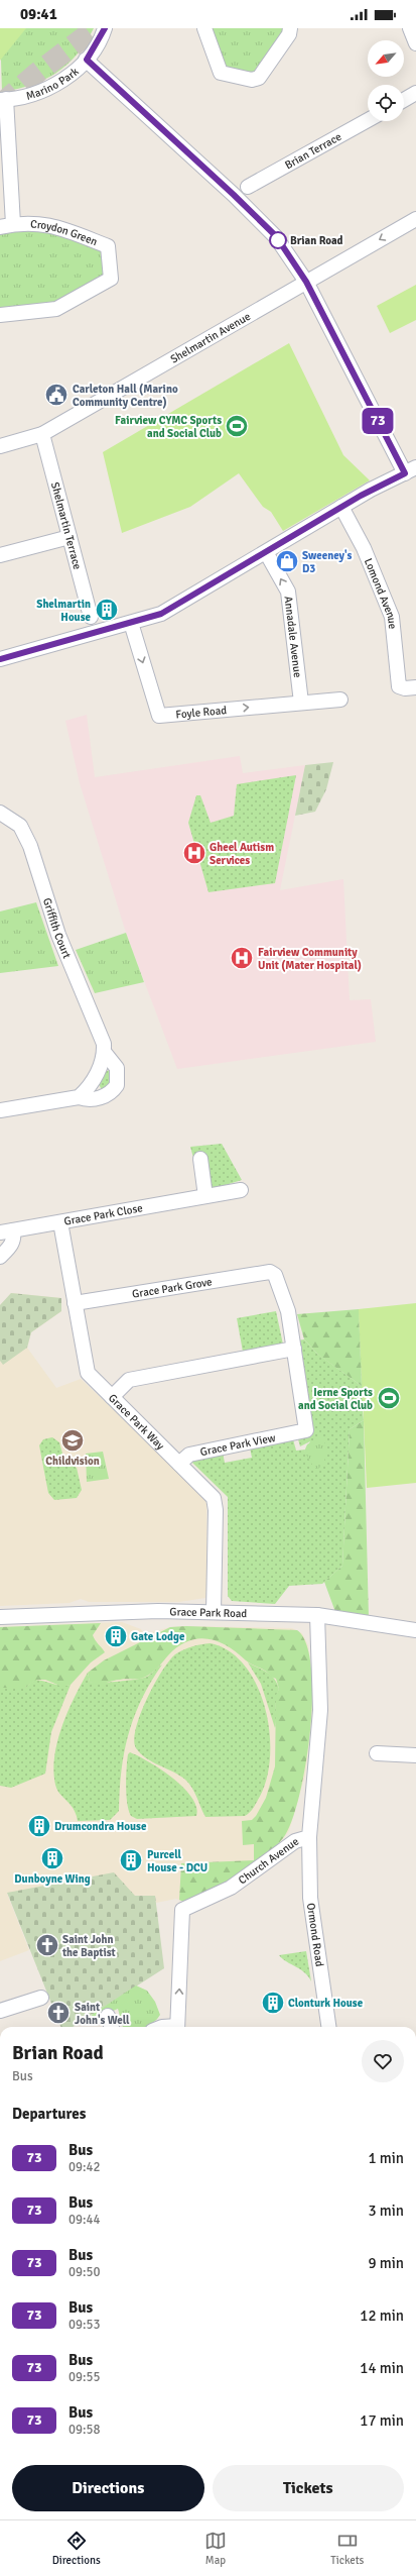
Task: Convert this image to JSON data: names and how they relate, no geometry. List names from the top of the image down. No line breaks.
{"streets":{"street":["Marino Park","Brian Terrace","Croydon Green","Shelmartin Avenue","Shelmartin Terrace","Lomond Avenue","Annadale Avenue","Foyle Road","Griffith Court","Grace Park Close","Grace Park Grove","Grace Park Way","Grace Park View","Grace Park Road","Church Avenue","Ormond Road"]},"crossings":[["Marino Park","Croydon Green"],["Shelmartin Avenue","Shelmartin Terrace"],["Annadale Avenue","Foyle Road"],["Grace Park Close","Grace Park Way"],["Grace Park Grove","Grace Park Way"],["Grace Park Grove","Grace Park View"],["Grace Park Way","Grace Park View"],["Grace Park Way","Grace Park Road"],["Grace Park Road","Church Avenue"],["Church Avenue","Ormond Road"]],"one_way":["Annadale Avenue","Church Avenue"],"places":{"other":["Brian Road"],"public building":["Carleton Hall (Marino Community Centre)"],"sports":["Fairview CYMC Sports and Social Club","Ierne Sports and Social Club"],"shop":["Sweeney's D3"],"building":["Shelmartin House","Gate Lodge","Drumcondra House","Dunboyne Wing","Purcell House - DCU","Clonturk House"],"hospital":["Gheel Autism Services","Fairview Community Unit (Mater Hospital)"],"school or university":["Childvision"],"church":["Saint John the Baptist","Saint John's Well"]},"lines":["bus line 73"],"north":"bottom left","page":{"status":"09:41","on_map":"73","heading":[["Brian Road","Bus"],"Departures"],"list":[{"mark":"73","name":"Bus","note":"09:42","value":"1 min"},{"mark":"73","name":"Bus","note":"09:44","value":"3 min"},{"mark":"73","name":"Bus","note":"09:50","value":"9 min"},{"mark":"73","name":"Bus","note":"09:53","value":"12 min"},{"mark":"73","name":"Bus","note":"09:55","value":"14 min"},{"mark":"73","name":"Bus","note":"09:58","value":"17 min"}],"buttons":["Directions","Tickets"],"tabs":["Directions","Map","Tickets"]}}
